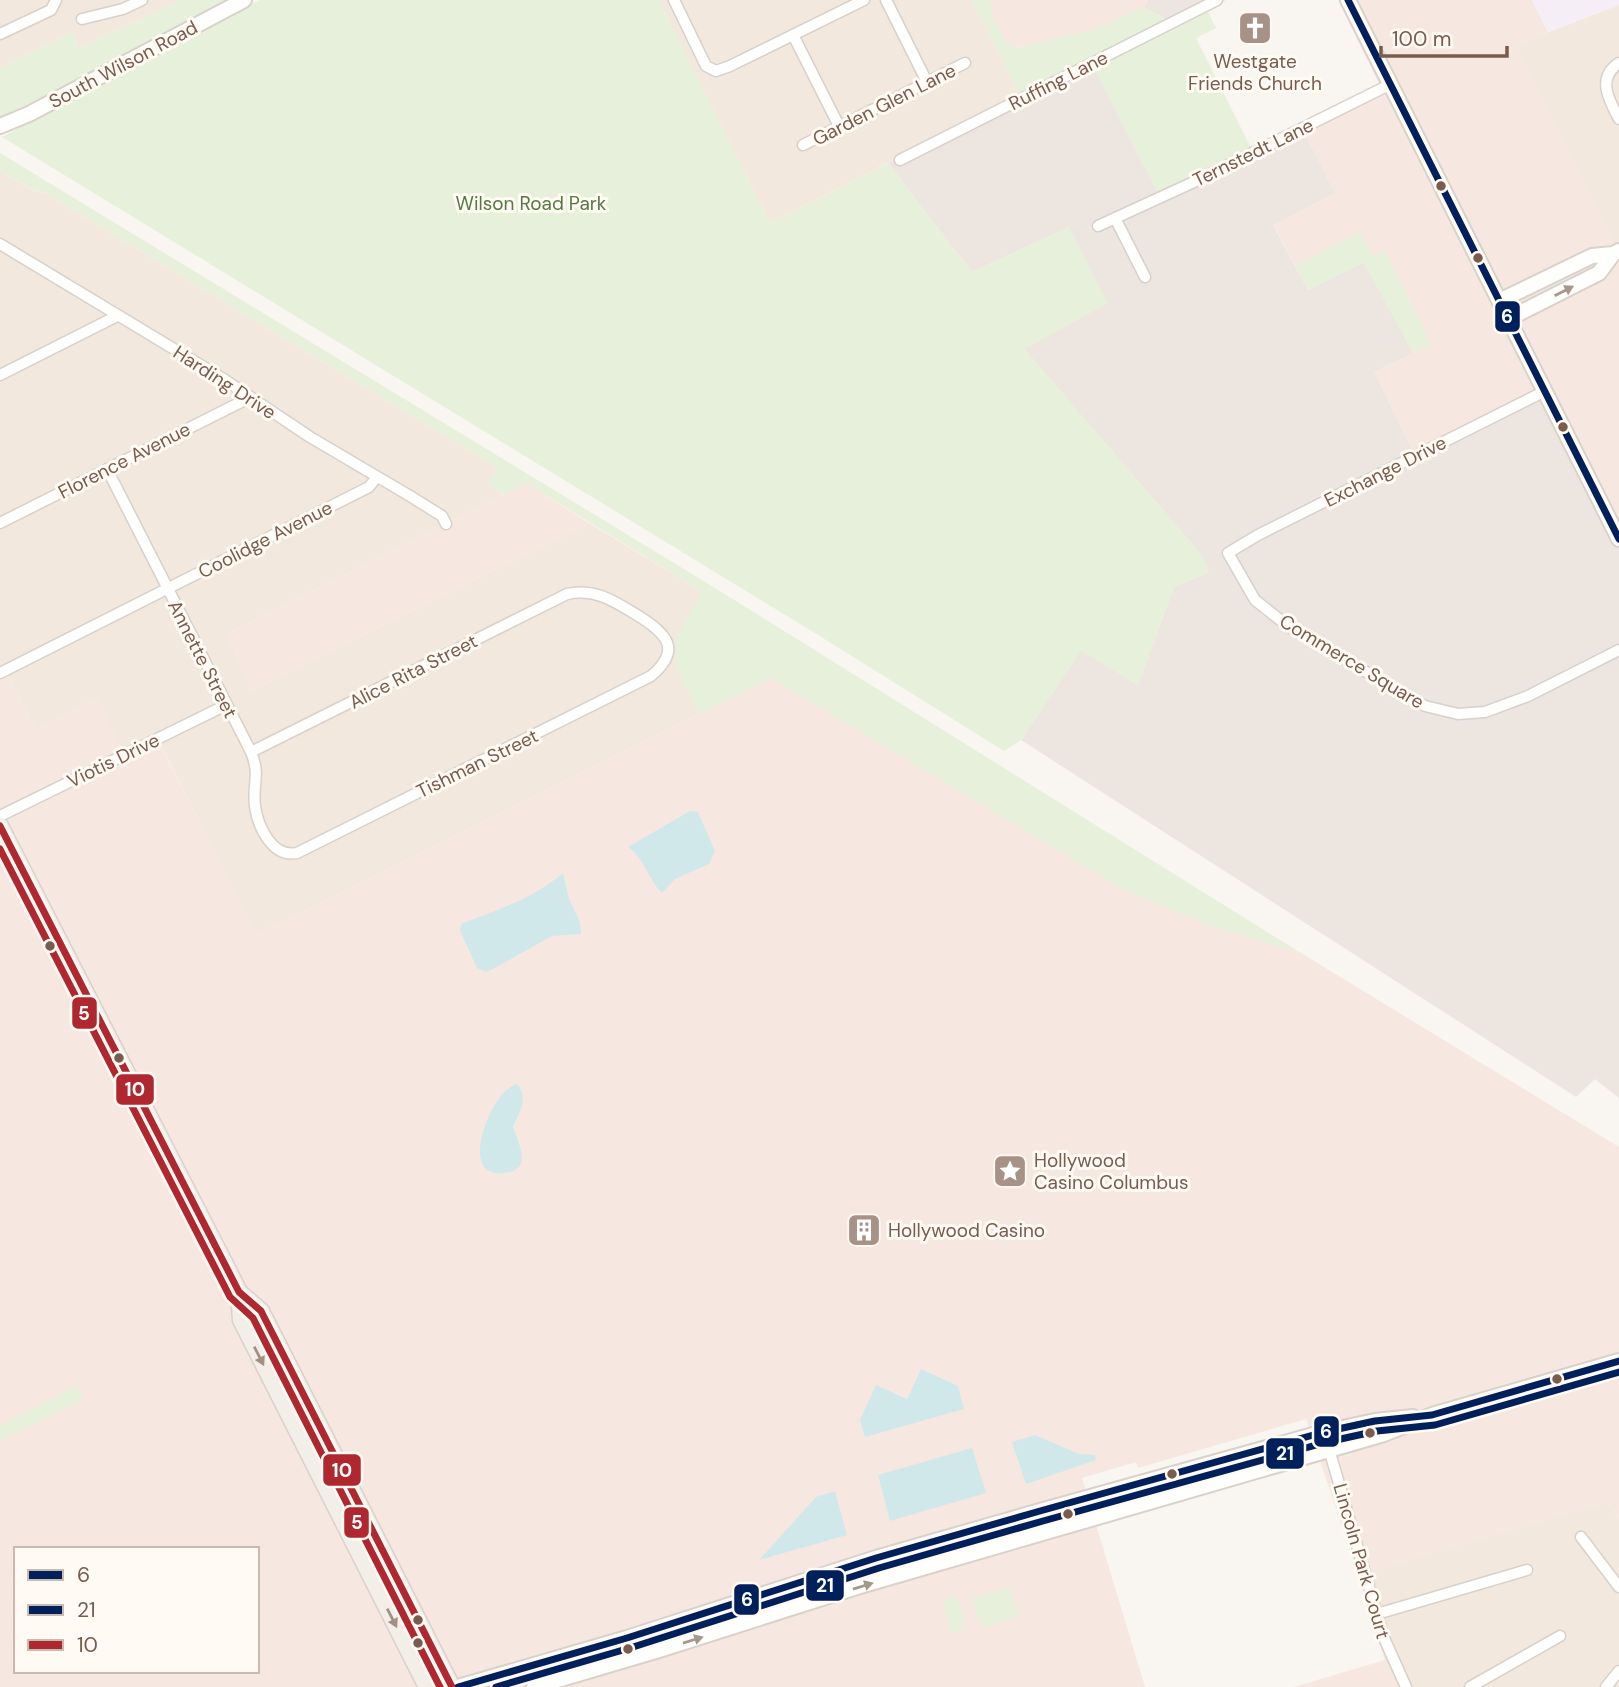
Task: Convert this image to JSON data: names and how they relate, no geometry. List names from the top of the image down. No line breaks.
{"streets":{"main road":["South Wilson Road"],"street":["Ruffing Lane","Garden Glen Lane","Ternstedt Lane","Harding Drive","Florence Avenue","Exchange Drive","Coolidge Avenue","Annette Street","Commerce Square","Alice Rita Street","Viotis Drive","Tishman Street","Lincoln Park Court"]},"crossings":[["Harding Drive","Florence Avenue"],["Harding Drive","Coolidge Avenue"],["Florence Avenue","Annette Street"],["Exchange Drive","Commerce Square"],["Coolidge Avenue","Annette Street"],["Annette Street","Alice Rita Street"],["Annette Street","Viotis Drive"],["Annette Street","Tishman Street"],["Alice Rita Street","Tishman Street"]],"parks":["Wilson Road Park"],"places":{"church":["Westgate Friends Church"],"place":["Hollywood Casino Columbus"],"building":["Hollywood Casino"]},"lines":["transit line 6","transit line 10","transit line 5","transit line 21"],"legend":["6","21","10"],"scale_bar":"100 m"}
